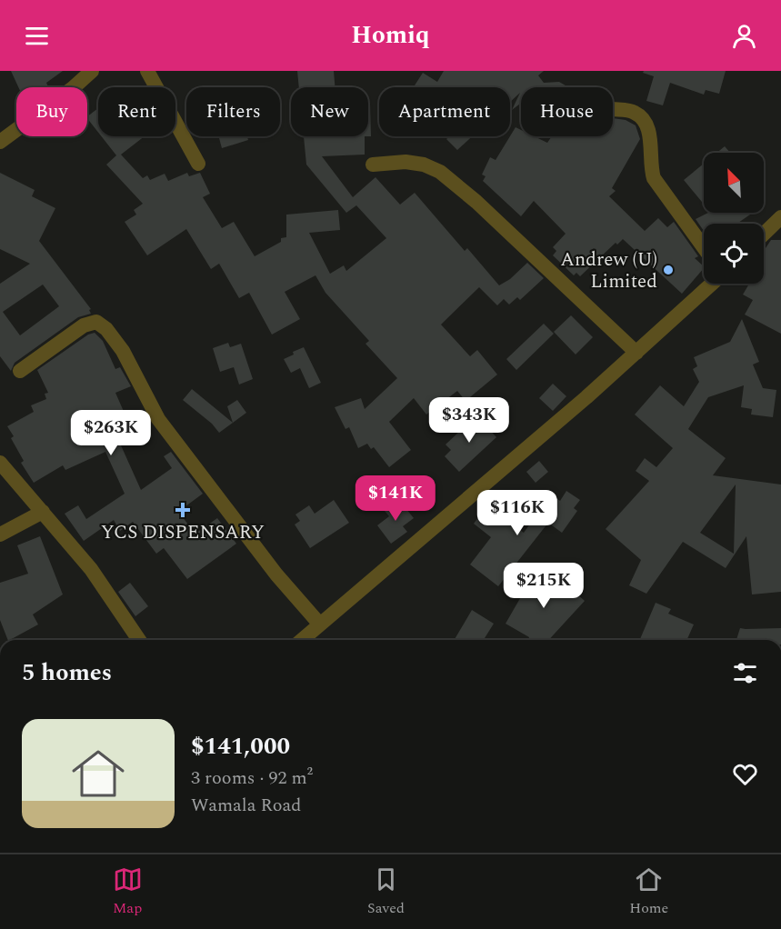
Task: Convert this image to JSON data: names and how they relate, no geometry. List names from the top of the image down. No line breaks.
{"places":{"other":["Andrew (U) Limited"],"health":["YCS DISPENSARY"]},"north":"top left","page":{"header":"Homiq","chip":["Buy","Rent","Filters","New","Apartment","House"],"price":["$343K","$263K","$141K","$116K","$215K"],"heading":"5 homes","list":[{"name":"$141,000","note":"3 rooms · 92 m² · Wamala Road"}],"tabs":["Map","Saved","Home"]}}
